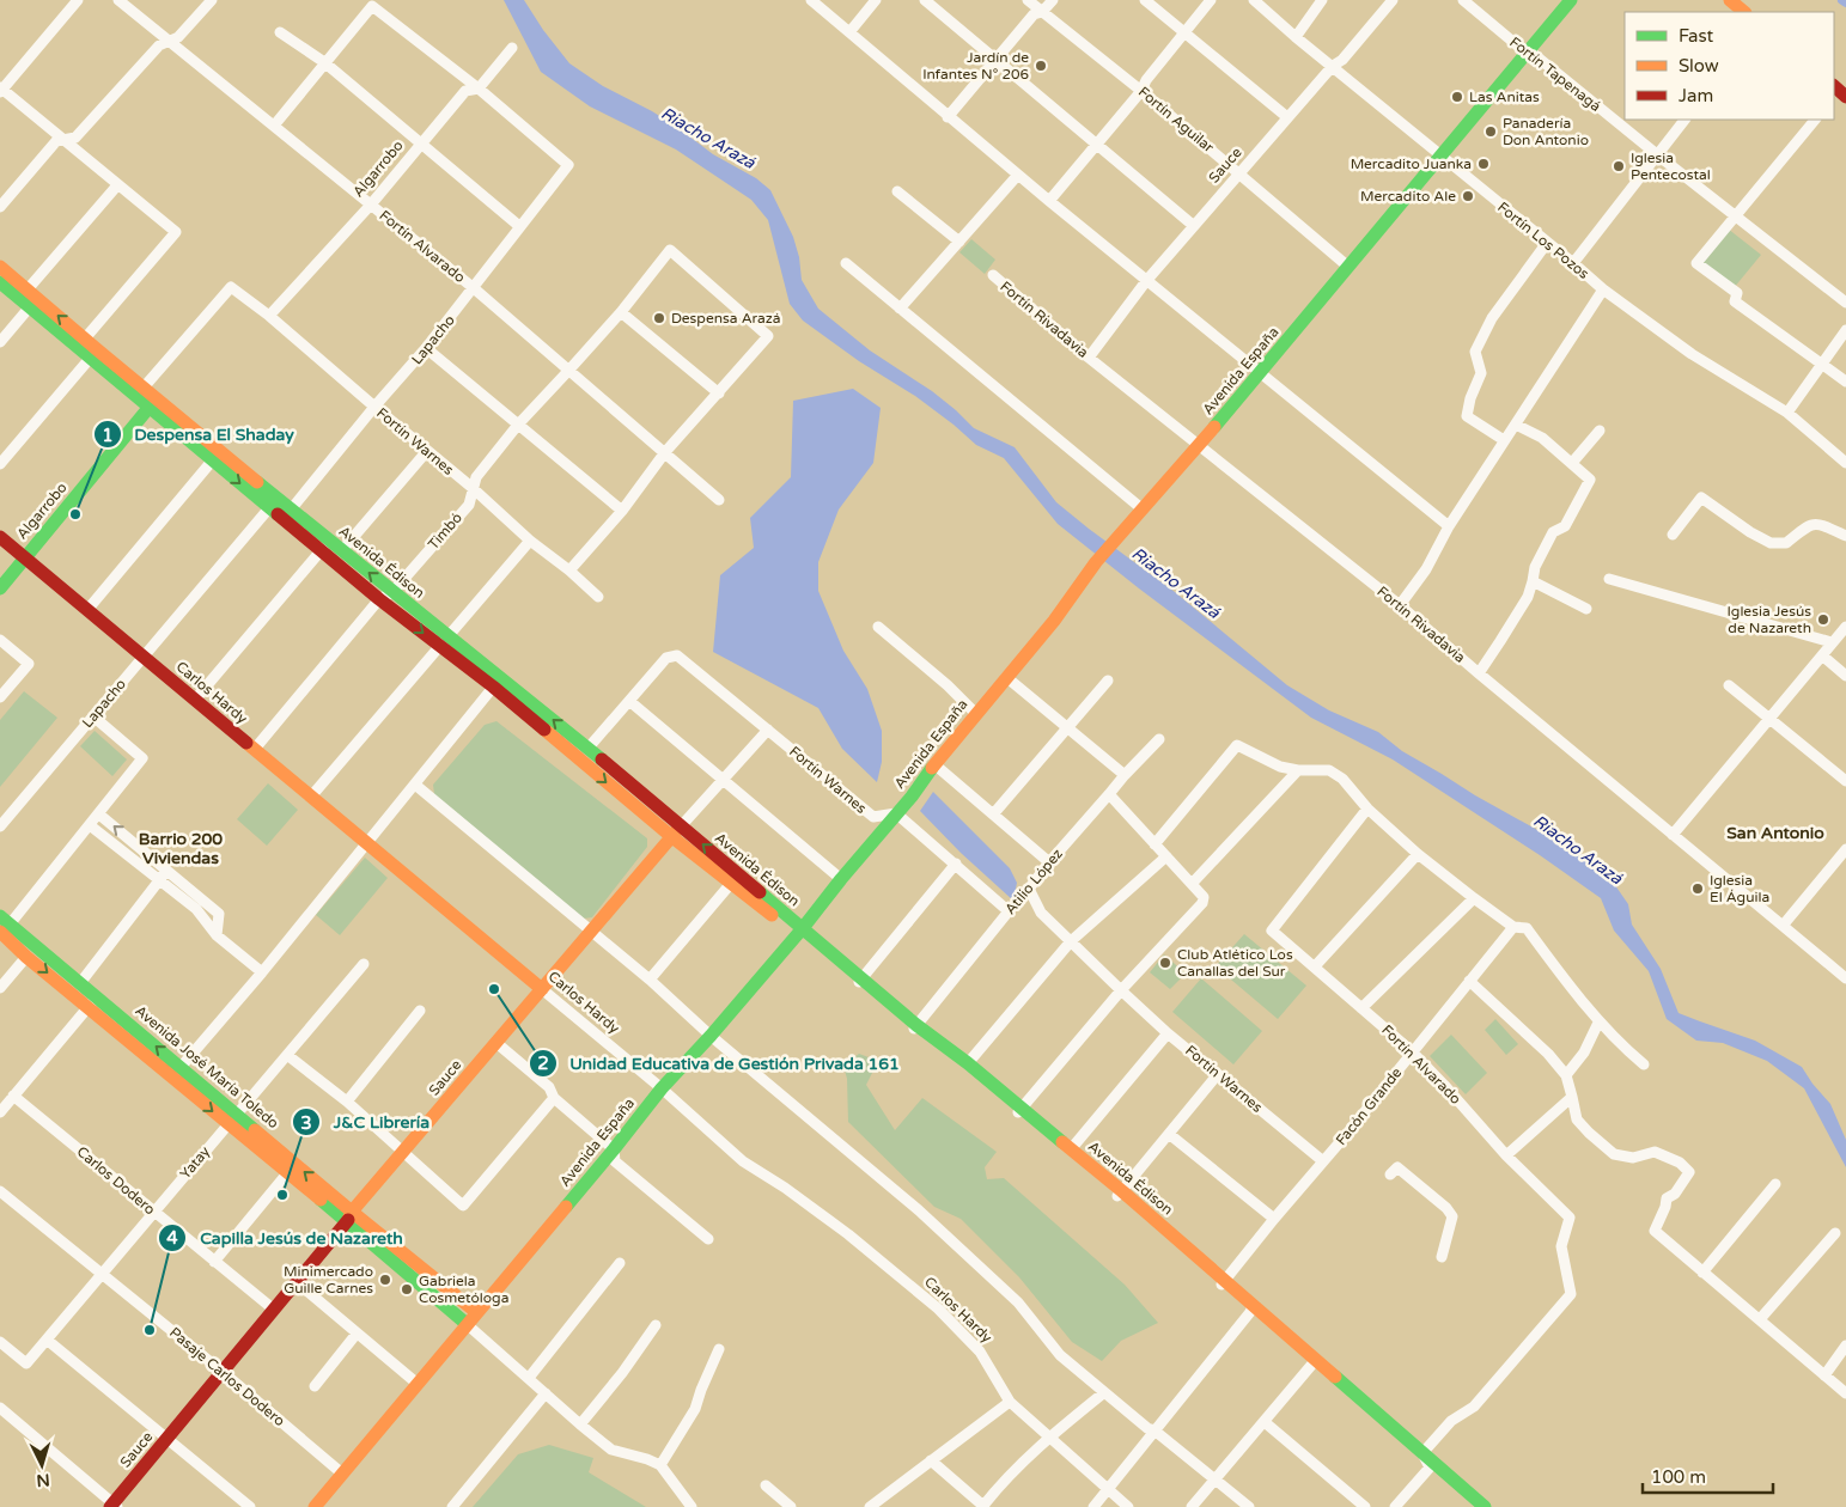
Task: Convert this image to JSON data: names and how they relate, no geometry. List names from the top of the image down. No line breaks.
{"streets":{"main road":["Sauce","Algarrobo","Avenida España","Avenida Édison","Carlos Hardy","Avenida José María Toledo"],"street":["Fortín Tapenagá","Fortín Aguilar","Fortín Los Pozos","Fortín Alvarado","Fortín Rivadavia","Lapacho","Fortín Warnes","Timbó","Atilio López","Facón Grande","Yatay","Carlos Dodero","Pasaje Carlos Dodero"]},"crossings":[["Fortín Tapenagá","Avenida España"],["Fortín Aguilar","Sauce"],["Fortín Aguilar","Avenida España"],["Sauce","Fortín Los Pozos"],["Sauce","Fortín Rivadavia"],["Sauce","Fortín Warnes"],["Sauce","Avenida Édison"],["Sauce","Carlos Hardy"],["Sauce","Avenida José María Toledo"],["Sauce","Carlos Dodero"],["Sauce","Pasaje Carlos Dodero"],["Algarrobo","Fortín Alvarado"],["Algarrobo","Lapacho"],["Algarrobo","Fortín Warnes"],["Algarrobo","Avenida Édison"],["Algarrobo","Carlos Hardy"],["Fortín Los Pozos","Avenida España"],["Fortín Alvarado","Lapacho"],["Fortín Alvarado","Timbó"],["Fortín Alvarado","Avenida Édison"],["Fortín Alvarado","Facón Grande"],["Fortín Rivadavia","Avenida España"],["Lapacho","Fortín Warnes"],["Lapacho","Avenida Édison"],["Lapacho","Carlos Hardy"],["Avenida España","Fortín Warnes"],["Avenida España","Avenida Édison"],["Avenida España","Carlos Hardy"],["Avenida España","Avenida José María Toledo"],["Avenida España","Pasaje Carlos Dodero"],["Fortín Warnes","Timbó"],["Fortín Warnes","Avenida Édison"],["Fortín Warnes","Atilio López"],["Fortín Warnes","Facón Grande"],["Timbó","Avenida Édison"],["Timbó","Carlos Hardy"],["Avenida Édison","Atilio López"],["Avenida Édison","Facón Grande"],["Avenida José María Toledo","Yatay"],["Yatay","Carlos Dodero"],["Yatay","Pasaje Carlos Dodero"]],"districts":["San Antonio","Barrio 200 Viviendas"],"water":["Riacho Arazá"],"places":["Jardín de Infantes N° 206","Las Anitas","Panadería Don Antonio","Mercadito Juanka","Iglesia Pentecostal","Mercadito Ale","Despensa Arazá","Despensa El Shaday","Iglesia Jesús de Nazareth","Iglesia El Águila","Club Atlético Los Canallas del Sur","Unidad Educativa de Gestión Privada 161","J&C Librería","Minimercado Guille Carnes","Gabriela Cosmetóloga","Capilla Jesús de Nazareth"],"legend":["Fast","Slow","Jam"],"scale_bar":"100 m","north":"bottom"}
